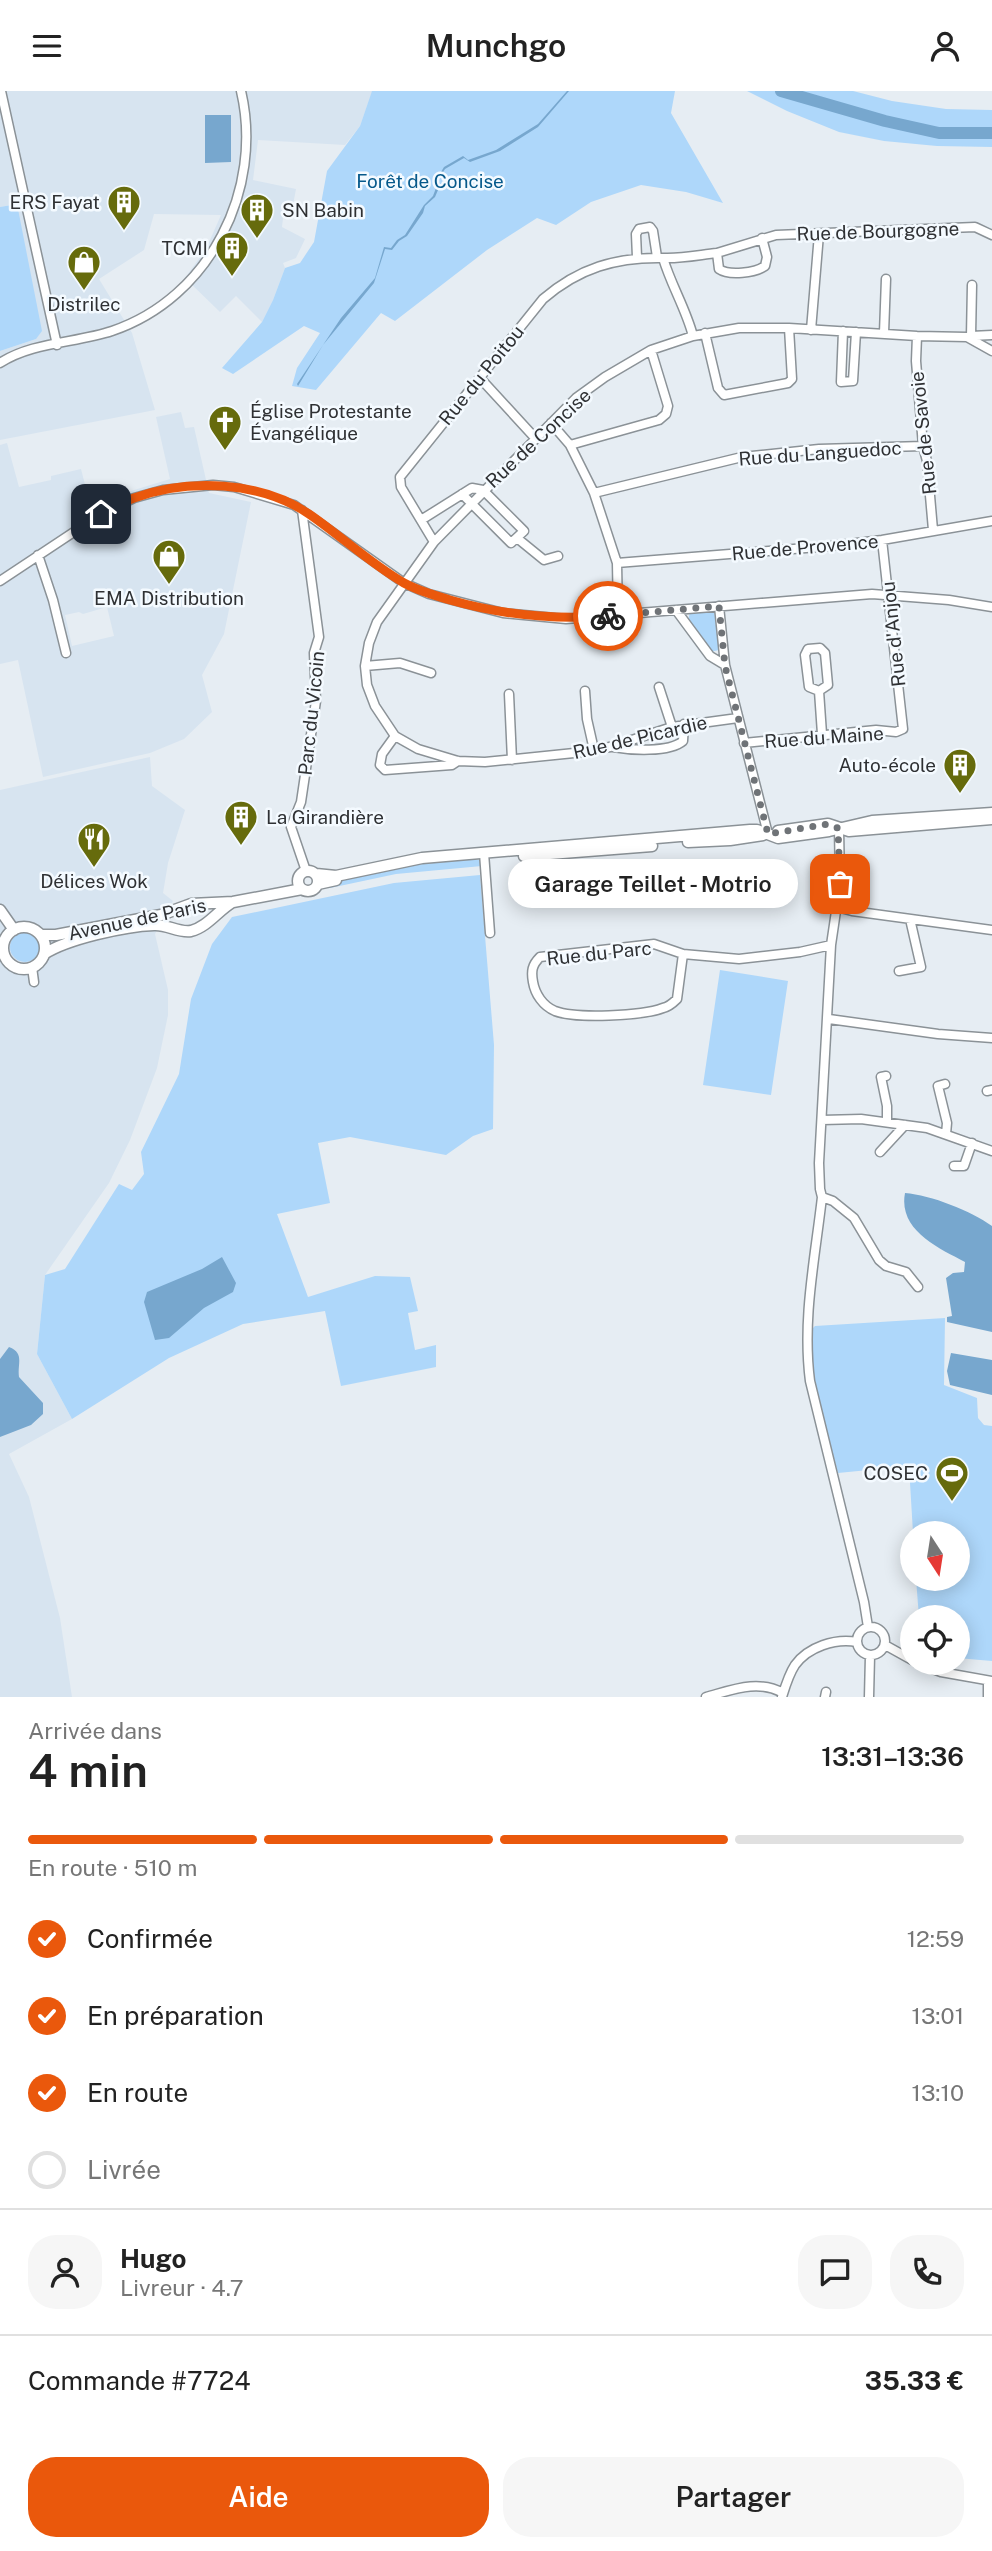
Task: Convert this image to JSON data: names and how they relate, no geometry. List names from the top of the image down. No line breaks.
{"streets":{"main road":["Avenue de Paris"],"street":["Rue de Bourgogne","Rue du Poitou","Rue de Savoie","Rue de Concise","Rue du Languedoc","Rue de Provence","Rue d'Anjou","Parc du Vicoin","Rue de Picardie","Rue du Maine","Rue du Parc"]},"crossings":[["Rue de Bourgogne","Rue du Poitou"],["Rue du Poitou","Rue de Concise"],["Rue de Savoie","Rue de Concise"],["Rue de Savoie","Rue du Languedoc"],["Rue de Savoie","Rue de Provence"],["Rue de Concise","Rue de Picardie"],["Rue de Provence","Rue d'Anjou"],["Rue d'Anjou","Rue du Maine"],["Parc du Vicoin","Avenue de Paris"]],"parks":["Forêt de Concise"],"places":{"building":["ERS Fayat","SN Babin","TCMI","Auto-école","La Girandière"],"shop":["Distrilec","EMA Distribution"],"church":["Église Protestante Évangélique"],"restaurant":["Délices Wok"],"other":["Garage Teillet - Motrio"],"sports":["COSEC"]},"north":"bottom","page":{"header":"Munchgo","bubble":"Garage Teillet - Motrio","heading":["4 min","Arrivée dans","13:31–13:36"],"panel":["Hugo","Livreur · 4.7","Commande #7724","35.33 €"],"bar":"En route · 510 m","list":[["Confirmée","12:59"],["En préparation","13:01"],["En route","13:10"],"Livrée"],"buttons":["Aide","Partager"]}}
